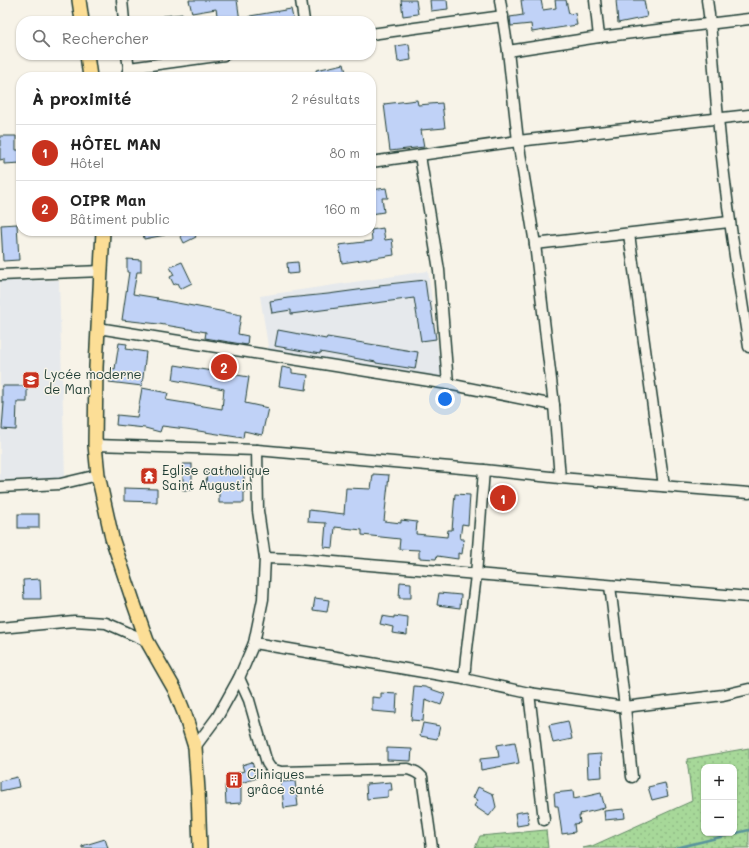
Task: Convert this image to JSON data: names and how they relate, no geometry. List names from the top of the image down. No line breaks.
{"places":{"school or university":["Lycée moderne de Man"],"temple":["Eglise catholique Saint Augustin"],"building":["Cliniques grâce santé"]},"page":{"search":"Rechercher","heading":["À proximité","2 résultats"],"list":[{"mark":"1","name":"HÔTEL MAN","note":"Hôtel","value":"80 m"},{"mark":"2","name":"OIPR Man","note":"Bâtiment public","value":"160 m"}],"pins":["2","1"],"map_buttons":["+","−"]}}
